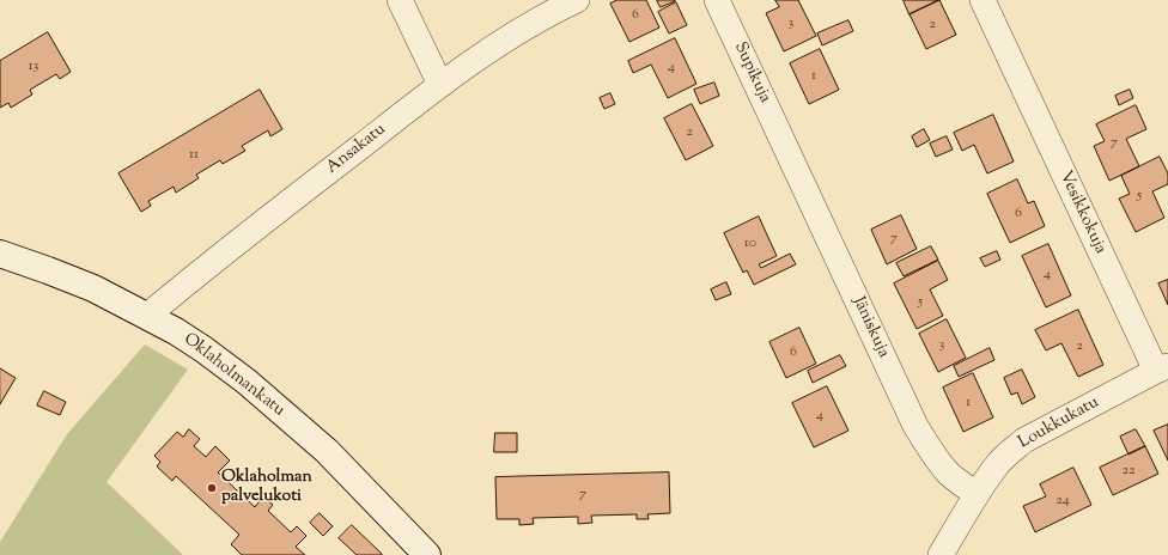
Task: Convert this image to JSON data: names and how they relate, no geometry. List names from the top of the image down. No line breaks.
{"streets":{"street":["Supikuja","Ansakatu","Vesikkokuja","Jäniskuja","Oklaholmankatu","Loukkukatu"]},"crossings":[["Supikuja","Jäniskuja"],["Ansakatu","Oklaholmankatu"],["Vesikkokuja","Loukkukatu"],["Jäniskuja","Loukkukatu"]],"places":["Oklaholman palvelukoti"],"house_numbers":["6","3","2","13","4","1","2","7","11","5","6","7","10","4","5","3","2","6","1","4","22","7","24"]}
